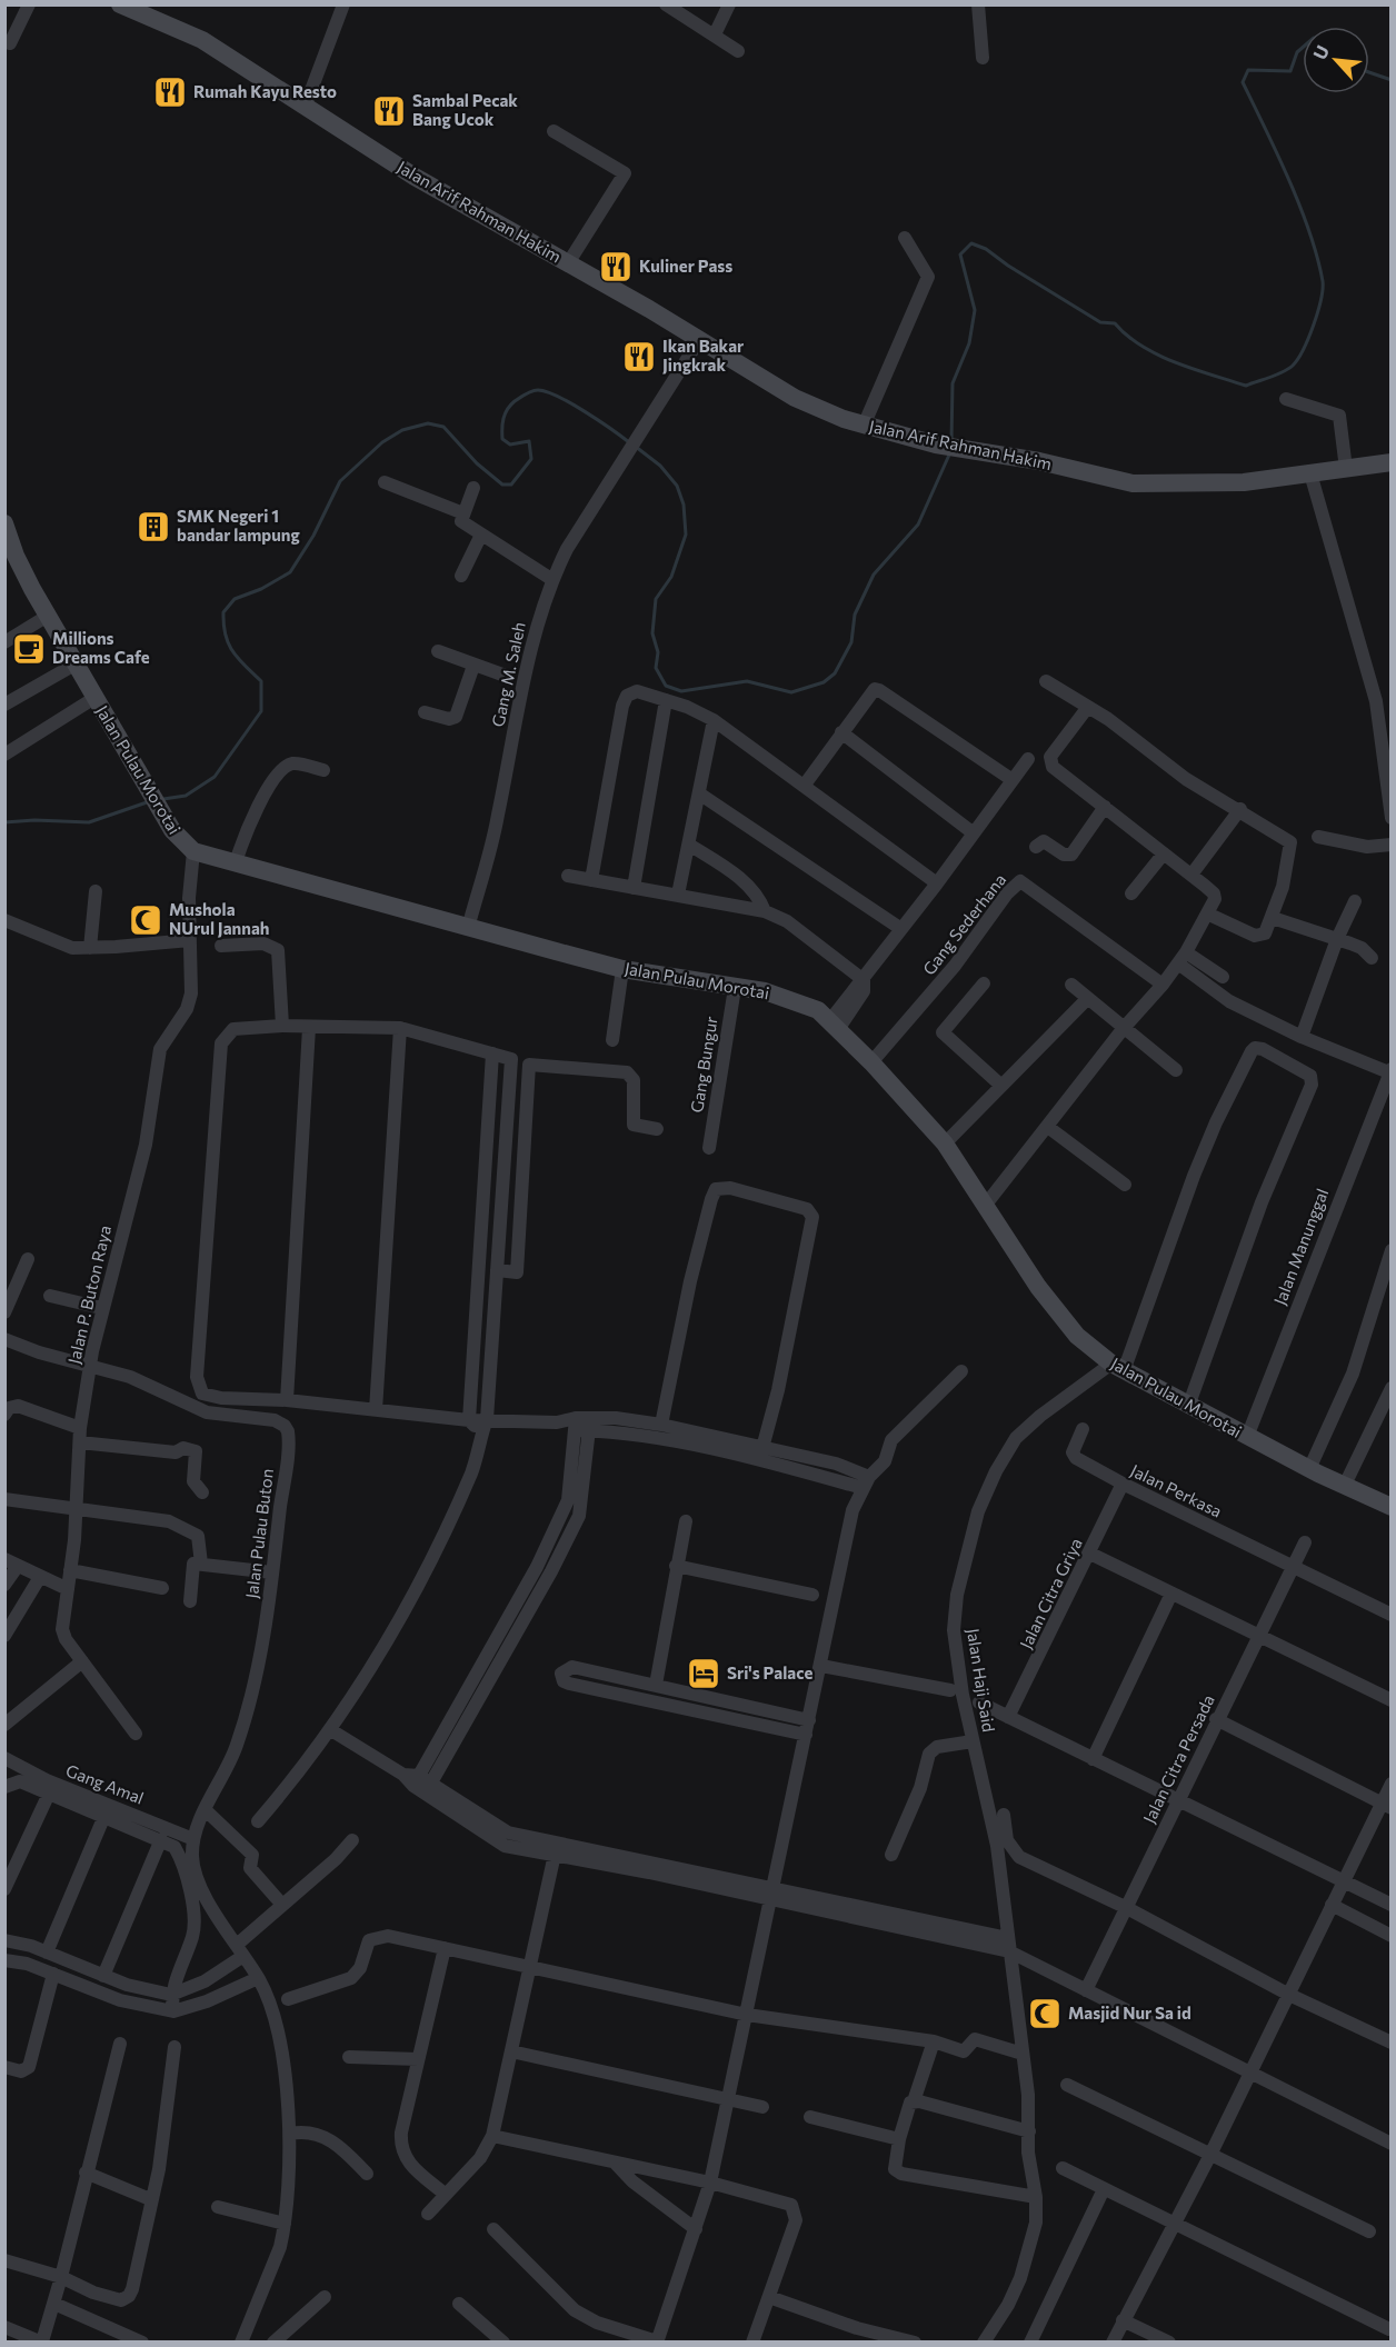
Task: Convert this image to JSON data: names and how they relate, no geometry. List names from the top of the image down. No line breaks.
{"streets":{"street":["Jalan Arif Rahman Hakim","Gang M. Saleh","Jalan Pulau Morotai","Gang Sederhana","Gang Bungur","Jalan Manunggal","Jalan P. Buton Raya","Jalan Perkasa","Jalan Pulau Buton","Jalan Citra Griya","Jalan Haji Said","Jalan Citra Persada","Gang Amal"]},"crossings":[["Jalan Arif Rahman Hakim","Gang M. Saleh"],["Gang M. Saleh","Jalan Pulau Morotai"],["Jalan Pulau Morotai","Gang Sederhana"],["Jalan Pulau Morotai","Gang Bungur"],["Jalan Pulau Morotai","Jalan Manunggal"],["Jalan Pulau Morotai","Jalan P. Buton Raya"],["Jalan Pulau Morotai","Jalan Haji Said"],["Jalan P. Buton Raya","Jalan Pulau Buton"],["Jalan Perkasa","Jalan Citra Griya"],["Jalan Perkasa","Jalan Citra Persada"],["Jalan Pulau Buton","Gang Amal"]],"places":{"restaurant":["Rumah Kayu Resto","Sambal Pecak Bang Ucok","Kuliner Pass","Ikan Bakar Jingkrak"],"building":["SMK Negeri 1 bandar lampung"],"cafe":["Millions Dreams Cafe"],"mosque":["Mushola NUrul Jannah","Masjid Nur Sa id"],"hotel":["Sri's Palace"]},"north":"top left"}
